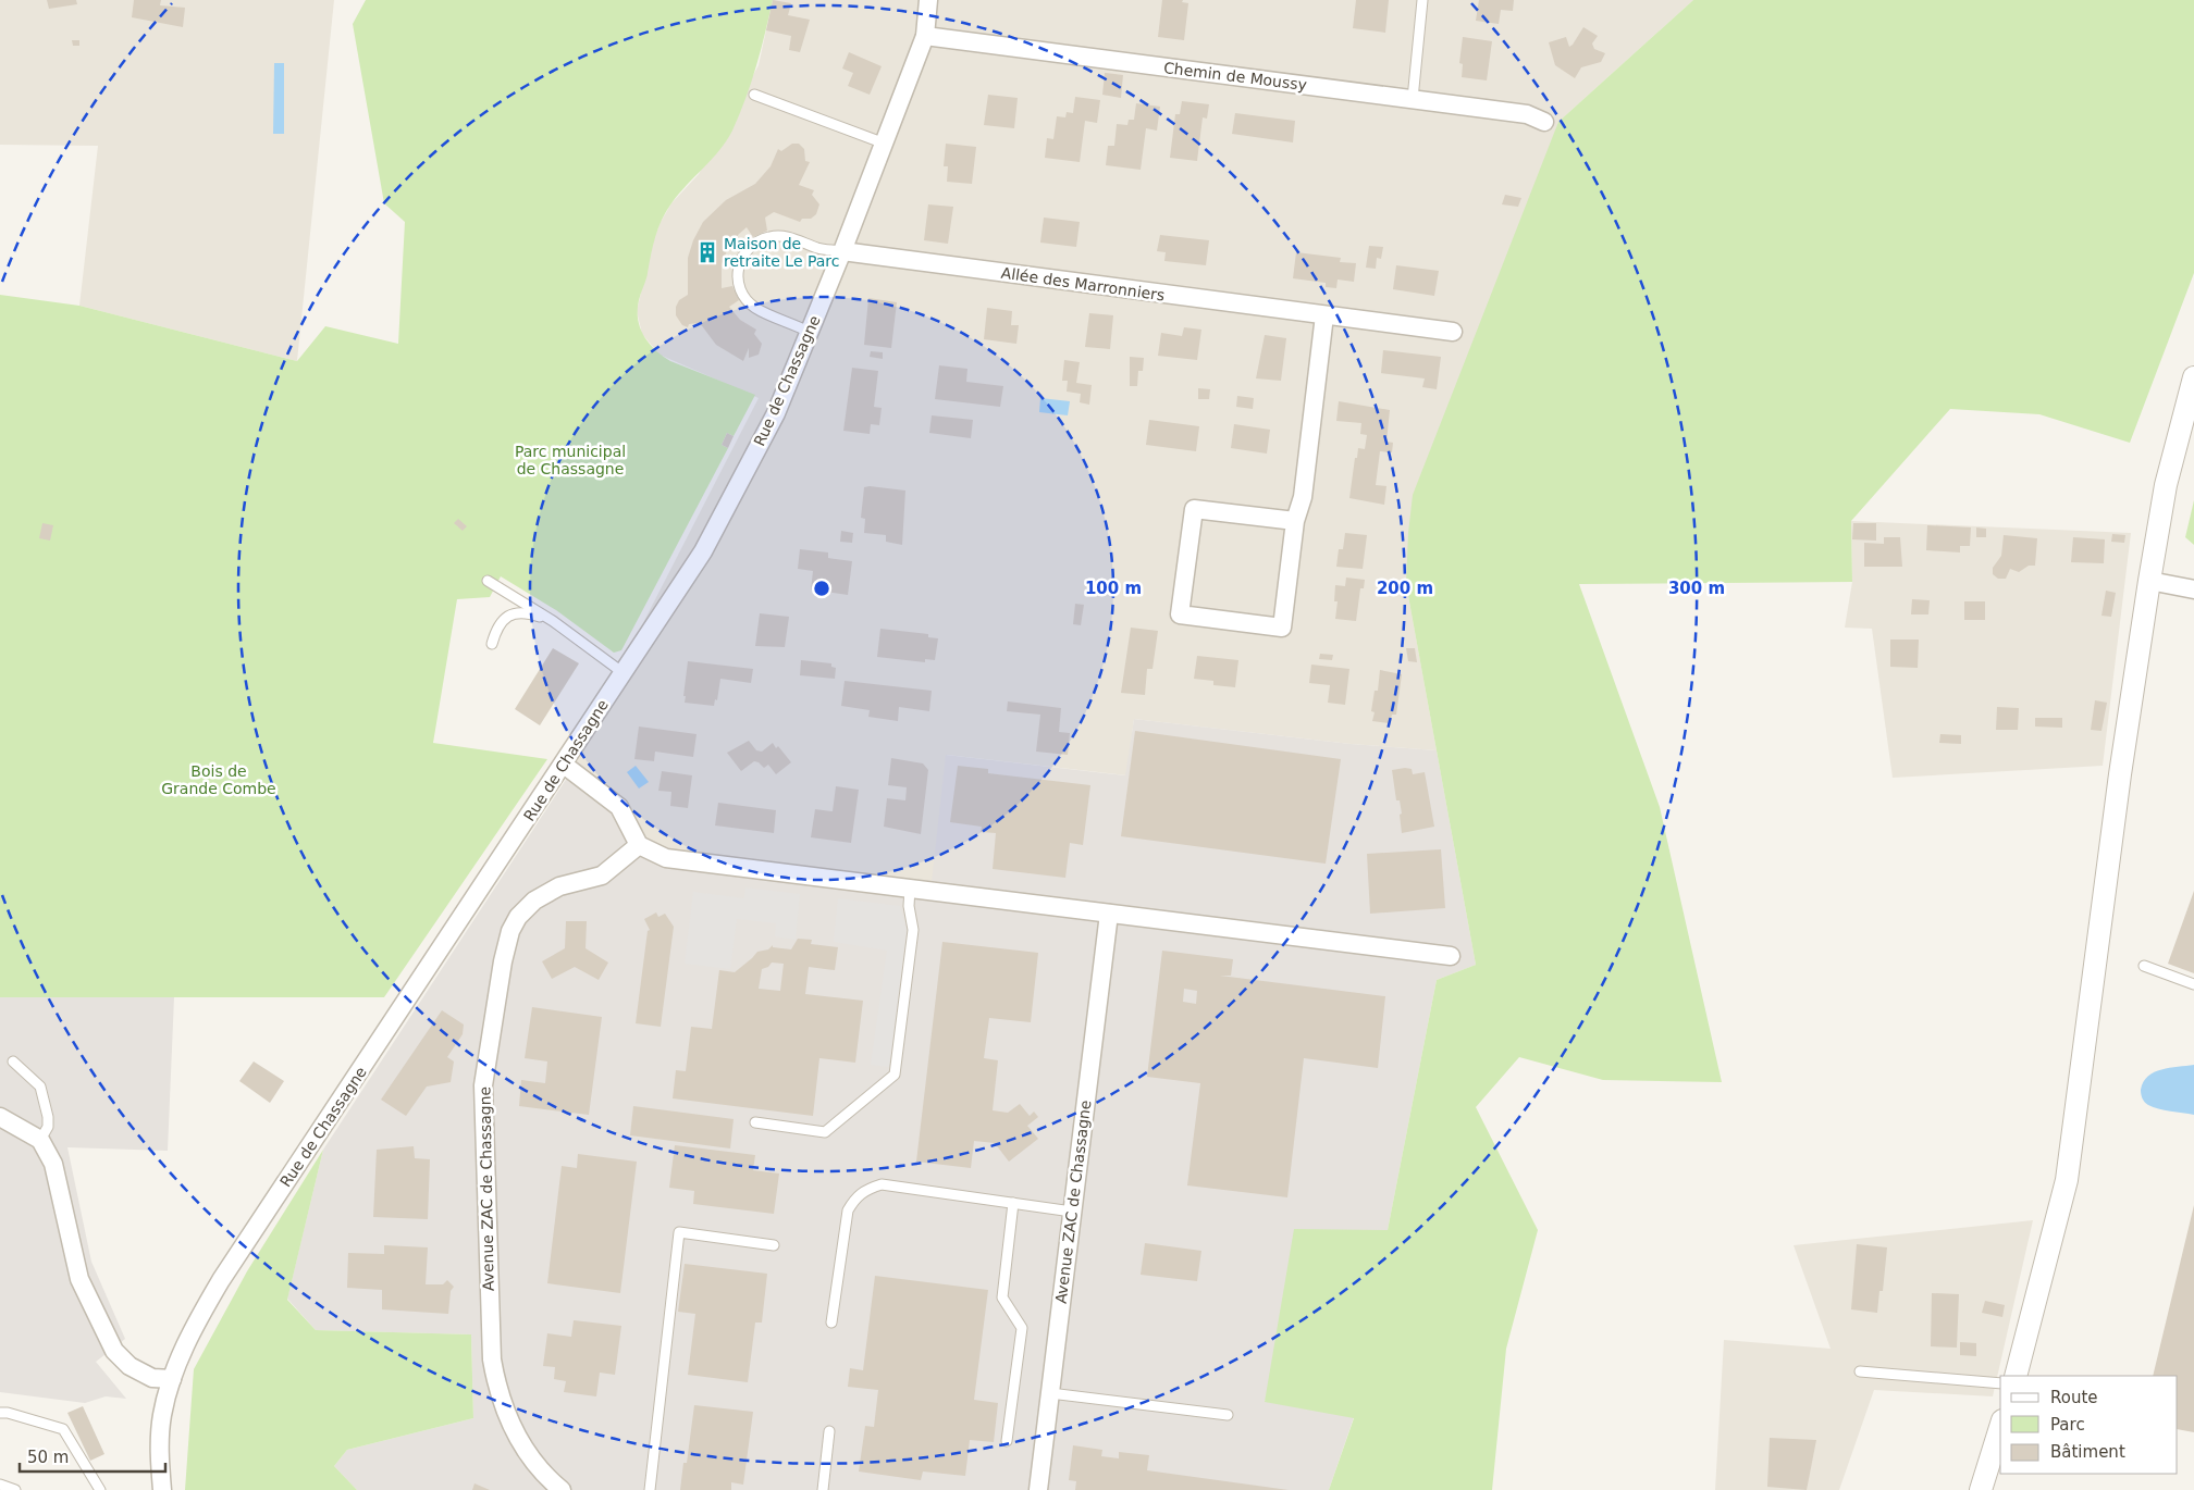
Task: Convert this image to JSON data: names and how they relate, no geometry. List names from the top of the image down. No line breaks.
{"streets":{"street":["Chemin de Moussy","Allée des Marronniers","Rue de Chassagne","Avenue ZAC de Chassagne"]},"crossings":[["Chemin de Moussy","Rue de Chassagne"],["Allée des Marronniers","Rue de Chassagne"]],"parks":["Parc municipal de Chassagne","Bois de Grande Combe"],"places":{"building":["Maison de retraite Le Parc"]},"legend":["Route","Parc","Bâtiment"],"scale_bar":"50 m","rings":["100 m","200 m","300 m"]}
